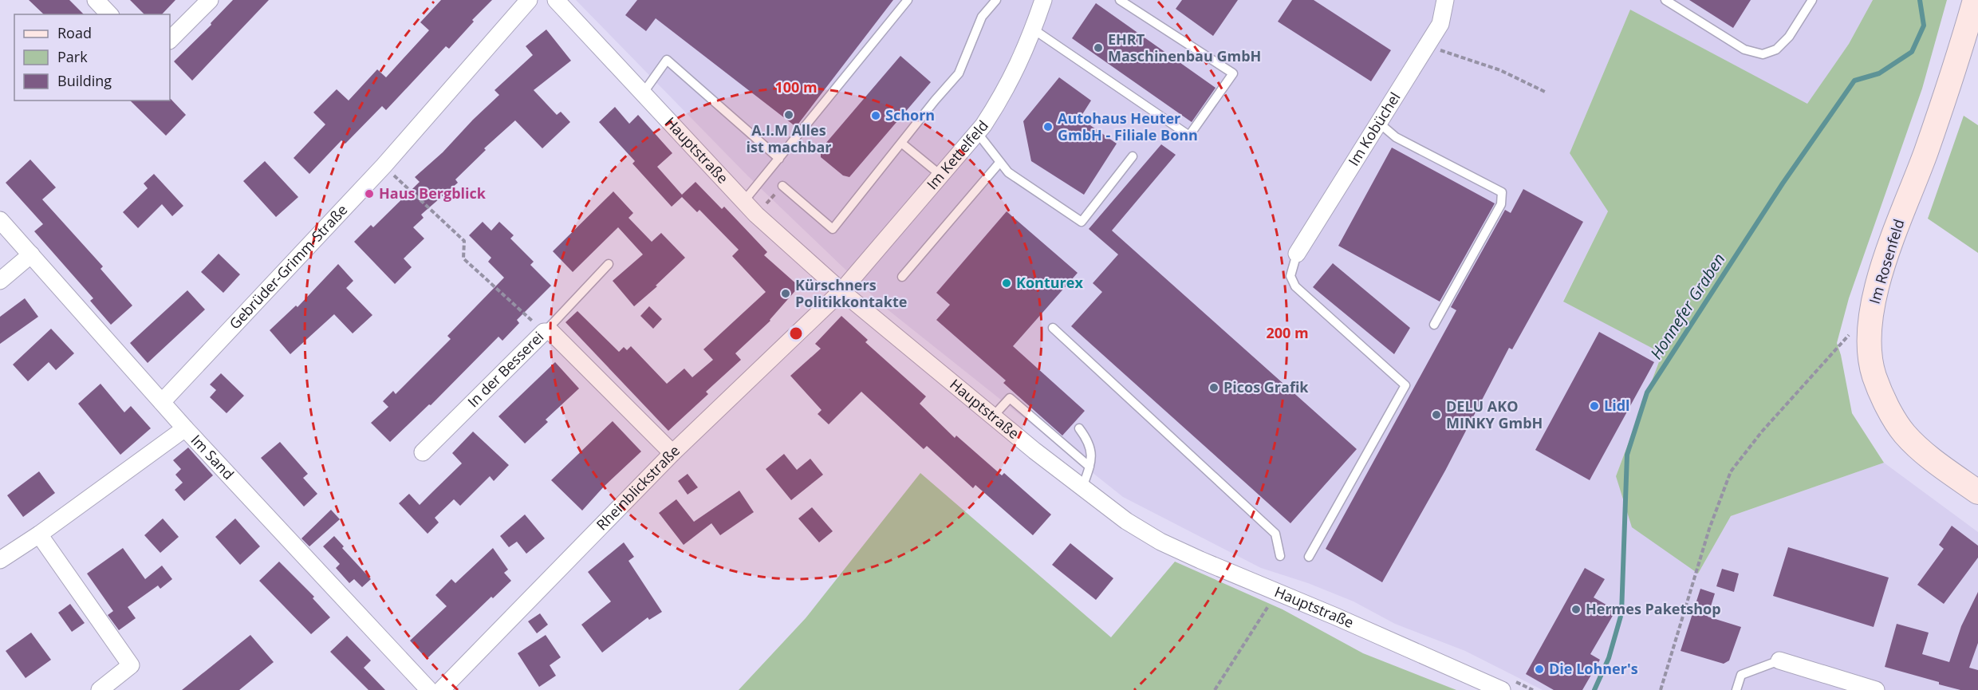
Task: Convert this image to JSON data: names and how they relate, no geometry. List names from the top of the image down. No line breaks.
{"streets":{"street":["Im Kobüchel","Hauptstraße","Im Kettelfeld","Im Rosenfeld","Gebrüder-Grimm-Straße","In der Besserei","Im Sand","Rheinblickstraße"]},"crossings":[["Hauptstraße","Im Kettelfeld"],["Hauptstraße","Rheinblickstraße"],["Im Kettelfeld","Rheinblickstraße"],["Gebrüder-Grimm-Straße","Im Sand"],["In der Besserei","Rheinblickstraße"]],"water":["Honnefer Graben"],"places":["EHRT Maschinenbau GmbH","A.I.M Alles ist machbar","Schorn","Autohaus Heuter GmbH - Filiale Bonn","Haus Bergblick","Konturex","Kürschners Politikkontakte","Picos Grafik","Lidl","DELU AKO MINKY GmbH","Hermes Paketshop","Die Lohner's"],"legend":["Road","Park","Building"],"rings":["100 m","200 m"]}
